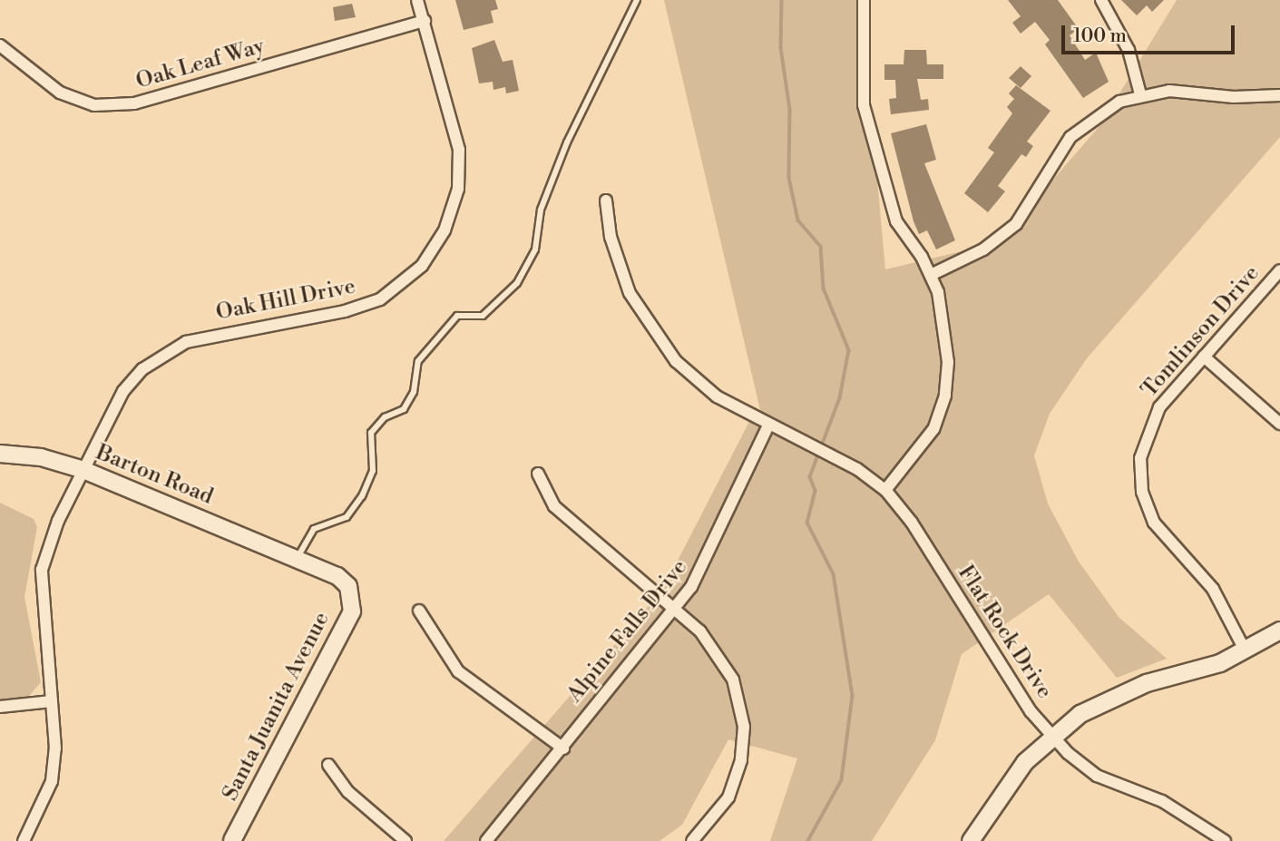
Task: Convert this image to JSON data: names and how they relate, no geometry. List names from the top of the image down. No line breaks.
{"streets":{"street":["Oak Leaf Way","Oak Hill Drive","Tomlinson Drive","Barton Road","Alpine Falls Drive","Flat Rock Drive","Santa Juanita Avenue"]},"crossings":[["Oak Leaf Way","Oak Hill Drive"],["Oak Hill Drive","Barton Road"],["Barton Road","Santa Juanita Avenue"],["Alpine Falls Drive","Flat Rock Drive"]],"scale_bar":"100 m"}
